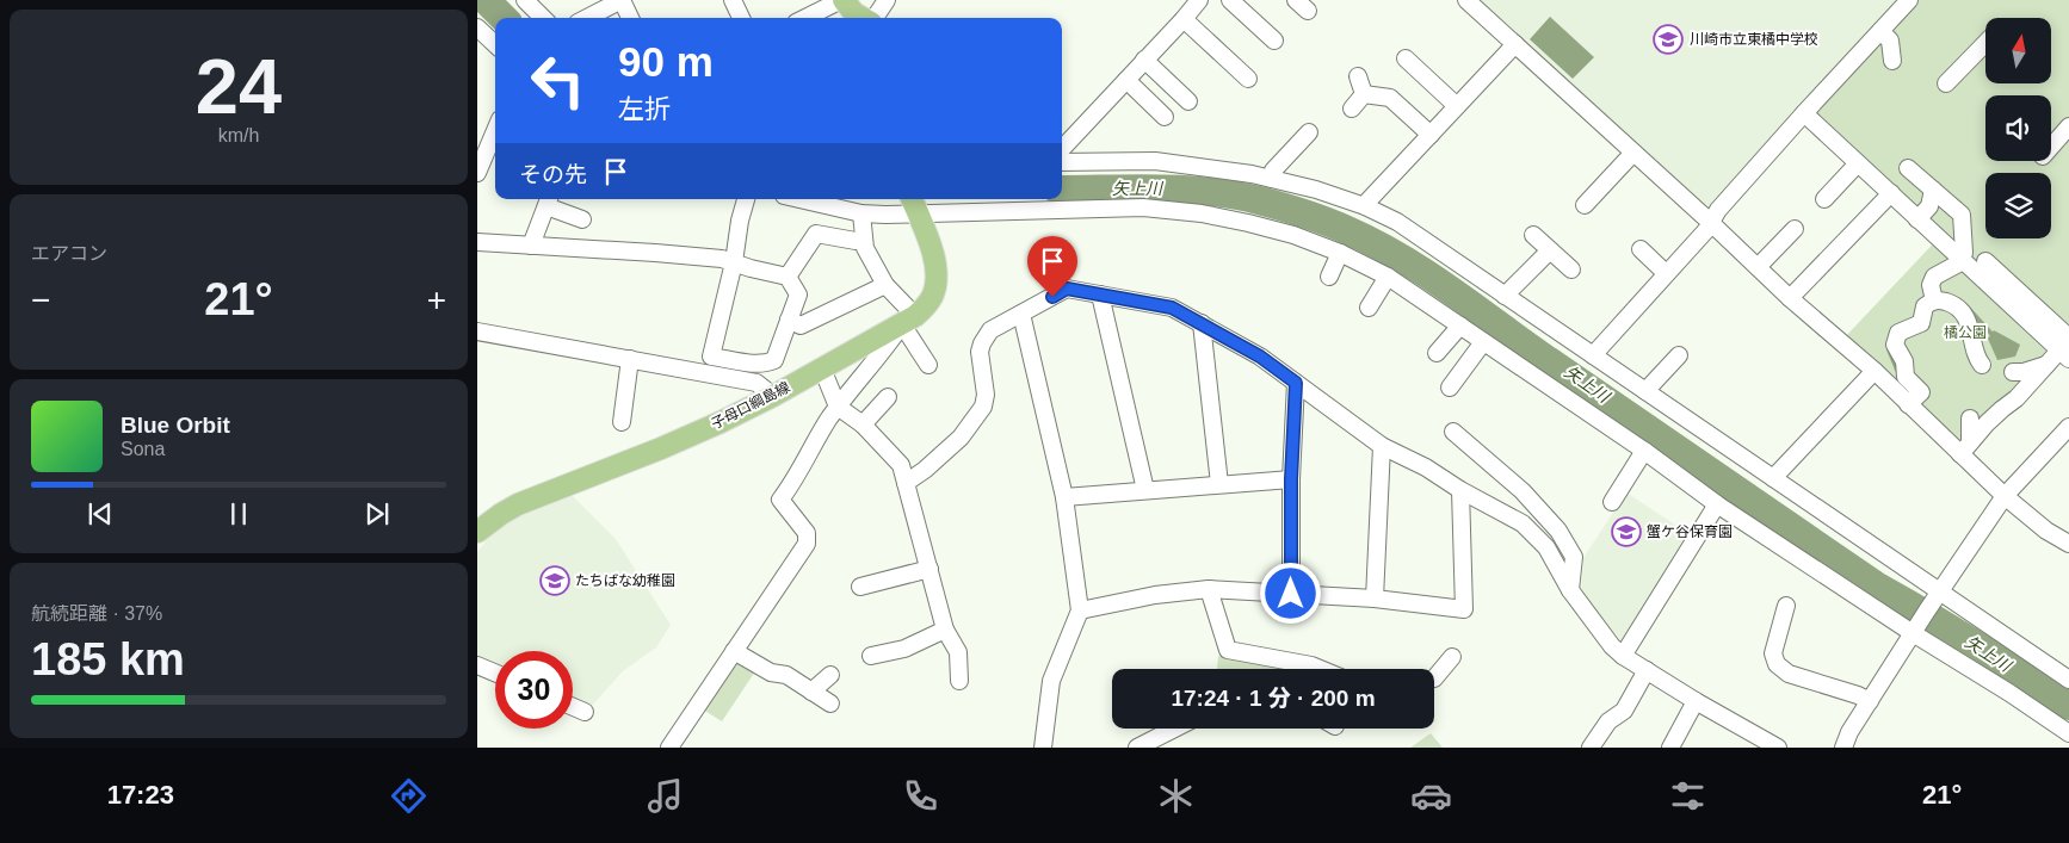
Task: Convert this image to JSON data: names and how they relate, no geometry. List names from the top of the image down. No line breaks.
{"streets":{"main road":["子母口綱島線"]},"water":["矢上川"],"parks":["橘公園"],"places":{"school or university":["川崎市立東橘中学校","蟹ケ谷保育園","たちばな幼稚園"]},"north":"top","page":{"tile":[["24","km/h"],"エアコン",["航続距離 · 37%","185 km"]],"turn":["90 m","左折"],"then":"その先","heat":["−","21°","+"],"song":["Blue Orbit","Sona"],"limit":"30","trip":"17:24 · 1 分 · 200 m","tabs":["17:23","21°"]}}
